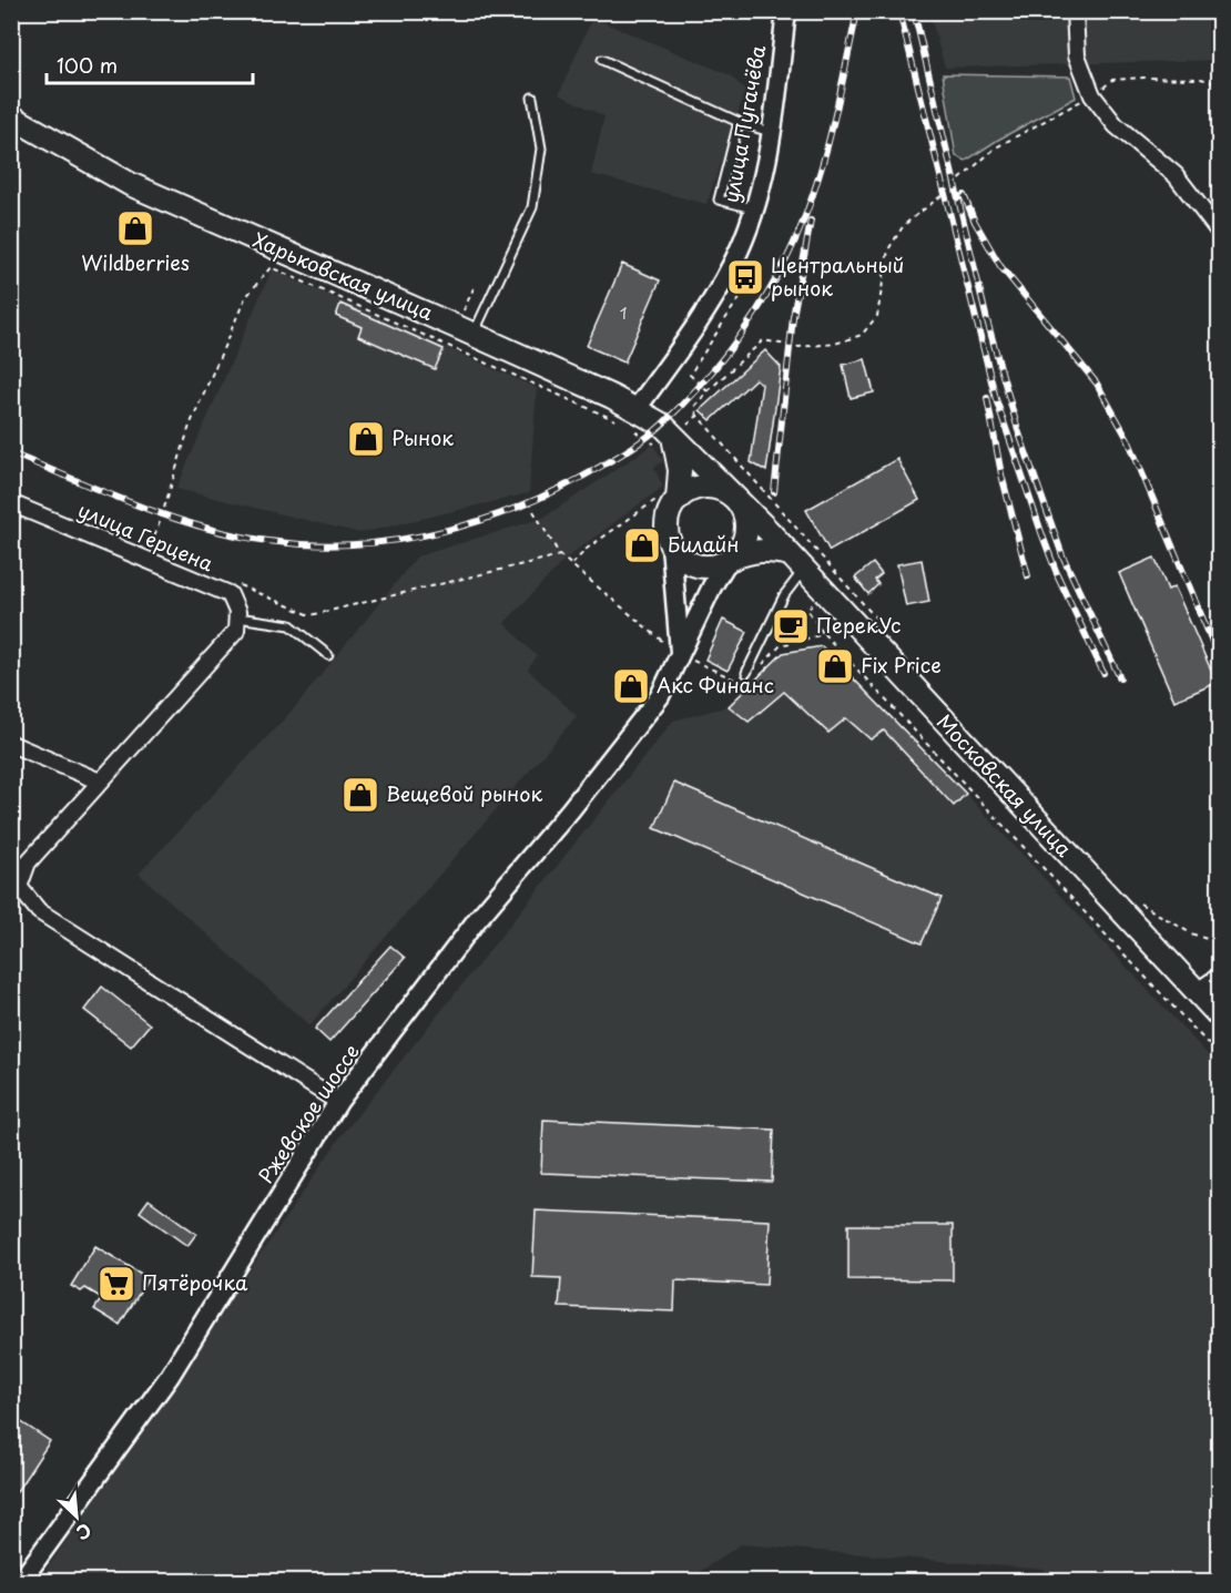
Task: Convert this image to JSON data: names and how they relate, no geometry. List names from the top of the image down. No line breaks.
{"streets":{"main road":["Харьковская улица","Московская улица"],"street":["улица Пугачёва","улица Герцена","Ржевское шоссе"]},"crossings":[["улица Пугачёва","Харьковская улица"],["Харьковская улица","Московская улица"],["Харьковская улица","Ржевское шоссе"],["Московская улица","Ржевское шоссе"]],"places":{"shop":["Wildberries","Рынок","Билайн","Fix Price","Акс Финанс","Вещевой рынок"],"bus stop":["Центральный рынок"],"cafe":["ПерекУс"],"supermarket":["Пятёрочка"]},"house_numbers":["1"],"scale_bar":"100 m","north":"bottom right"}
